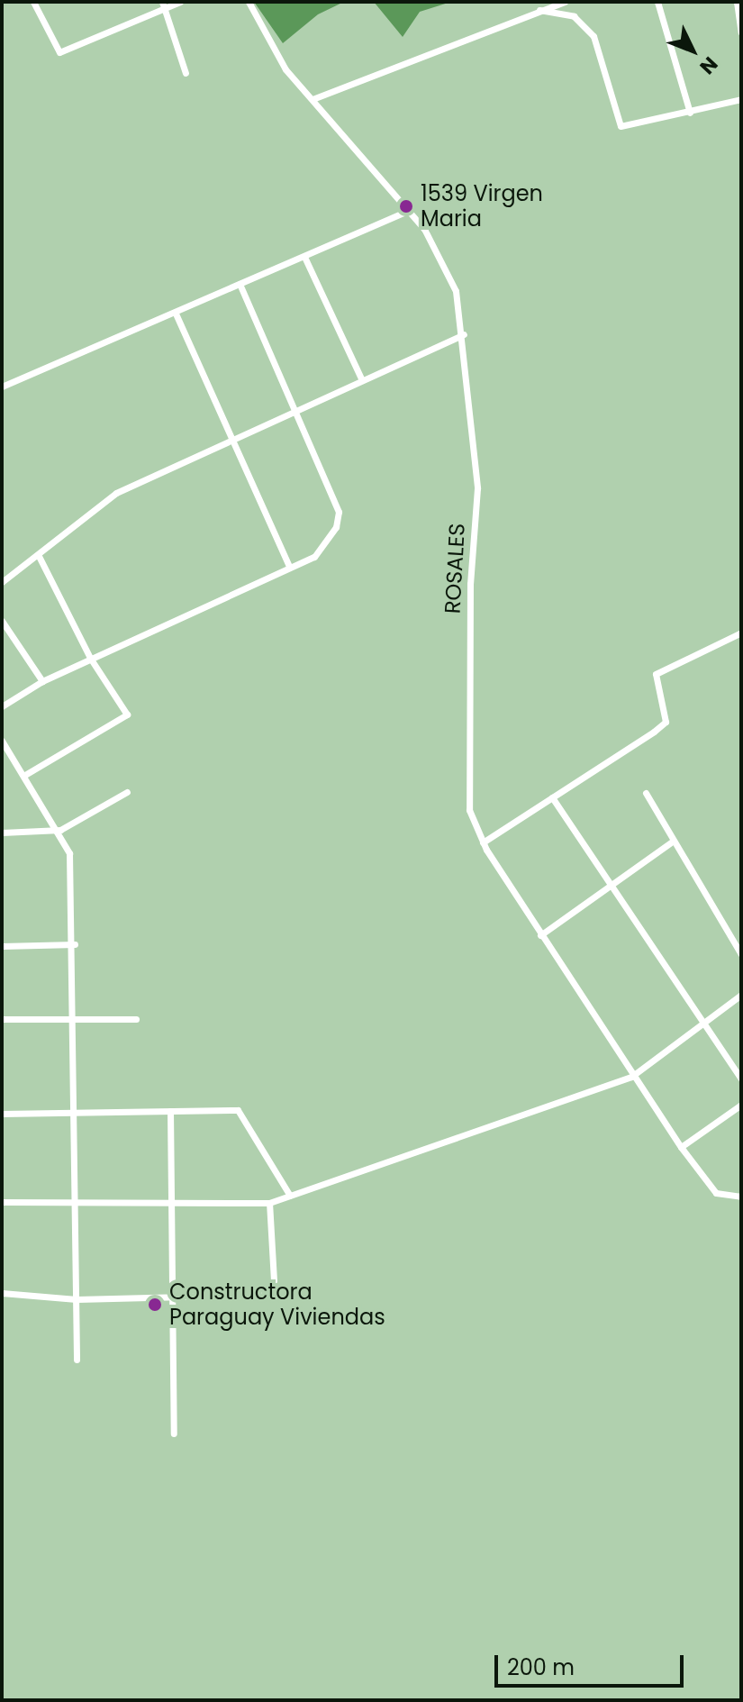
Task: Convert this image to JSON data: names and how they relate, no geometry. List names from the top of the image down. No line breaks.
{"streets":{"street":["ROSALES"]},"places":["1539 Virgen Maria","Constructora Paraguay Viviendas"],"scale_bar":"200 m","north":"bottom right"}
